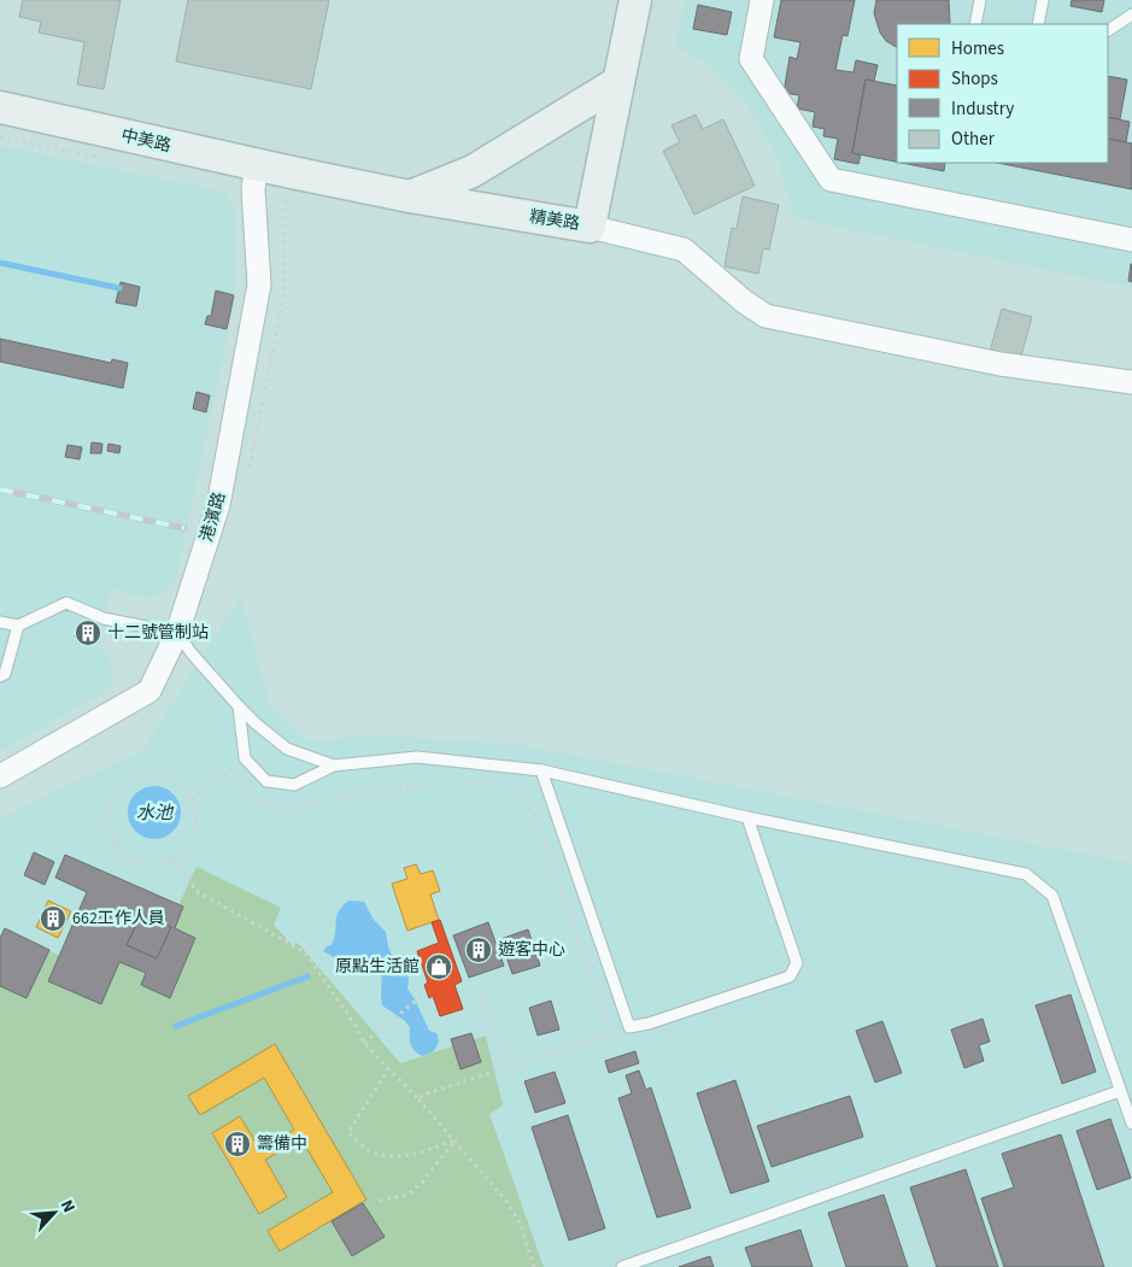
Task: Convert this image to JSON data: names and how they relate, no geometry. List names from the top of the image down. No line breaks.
{"streets":{"main road":["中美路","精美路"],"street":["港濱路"]},"crossings":[["中美路","精美路"],["中美路","港濱路"]],"water":["水池"],"places":{"building":["十二號管制站","662工作人員","遊客中心","籌備中"],"shop":["原點生活館"]},"legend":["Homes","Shops","Industry","Other"],"north":"top right"}
